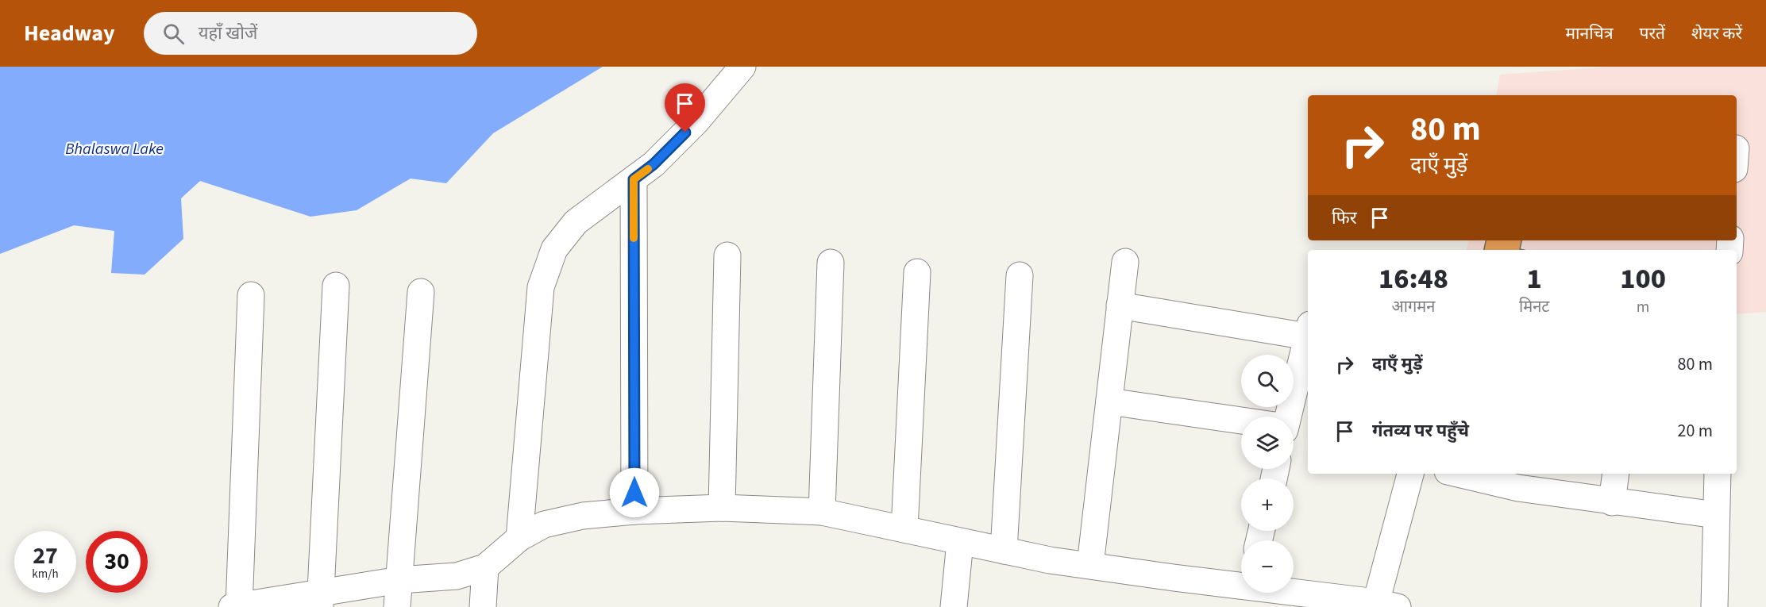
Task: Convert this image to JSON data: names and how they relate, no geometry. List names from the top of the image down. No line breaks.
{"water":["Bhalaswa Lake"],"page":{"header":"Headway","search":"यहाँ खोजें","nav":["मानचित्र","परतें","शेयर करें"],"turn":["80 m","दाएँ मुड़ें"],"then":"फिर","eta":["16:48","आगमन","1","मिनट","100","m"],"list":[{"name":"दाएँ मुड़ें","value":"80 m"},{"name":"गंतव्य पर पहुँचे","value":"20 m"}],"map_buttons":["+","−"],"speed":"27 km/h","limit":"30"}}
